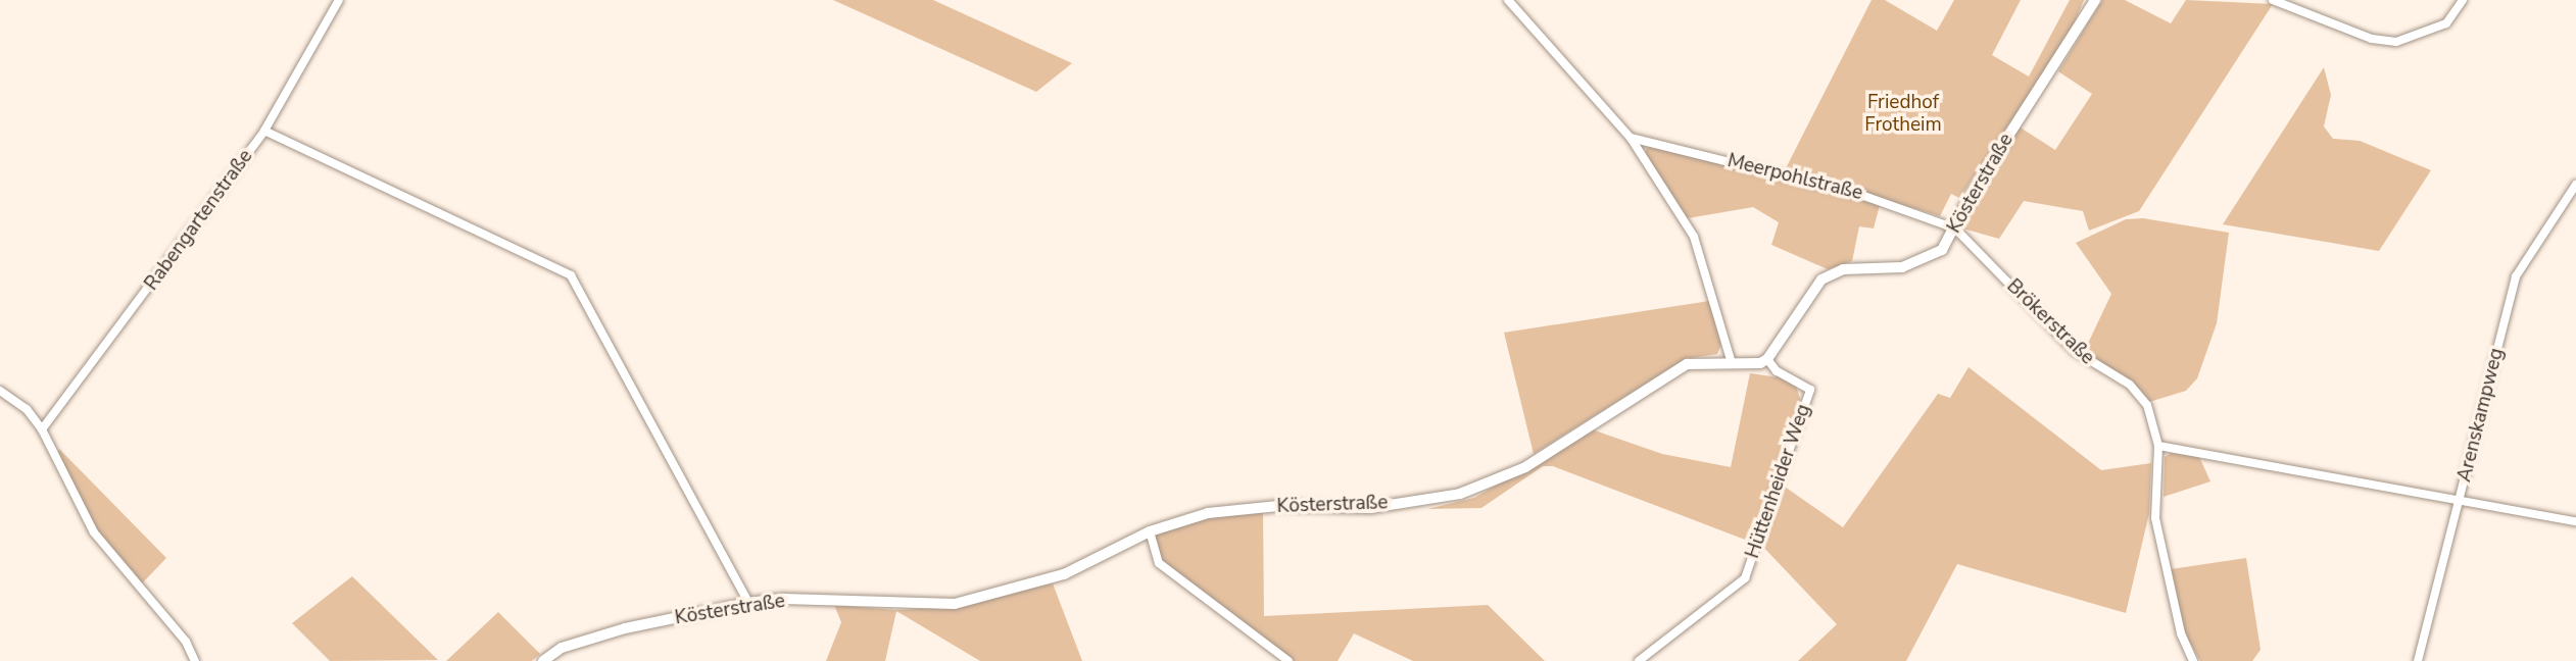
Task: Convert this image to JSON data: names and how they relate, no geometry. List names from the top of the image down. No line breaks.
{"streets":{"main road":["Kösterstraße"],"street":["Meerpohlstraße","Rabengartenstraße","Brökerstraße","Arenskampweg","Hüttenheider Weg"]},"crossings":[["Meerpohlstraße","Kösterstraße"],["Meerpohlstraße","Brökerstraße"],["Kösterstraße","Brökerstraße"],["Kösterstraße","Hüttenheider Weg"]],"parks":["Friedhof Frotheim"]}
